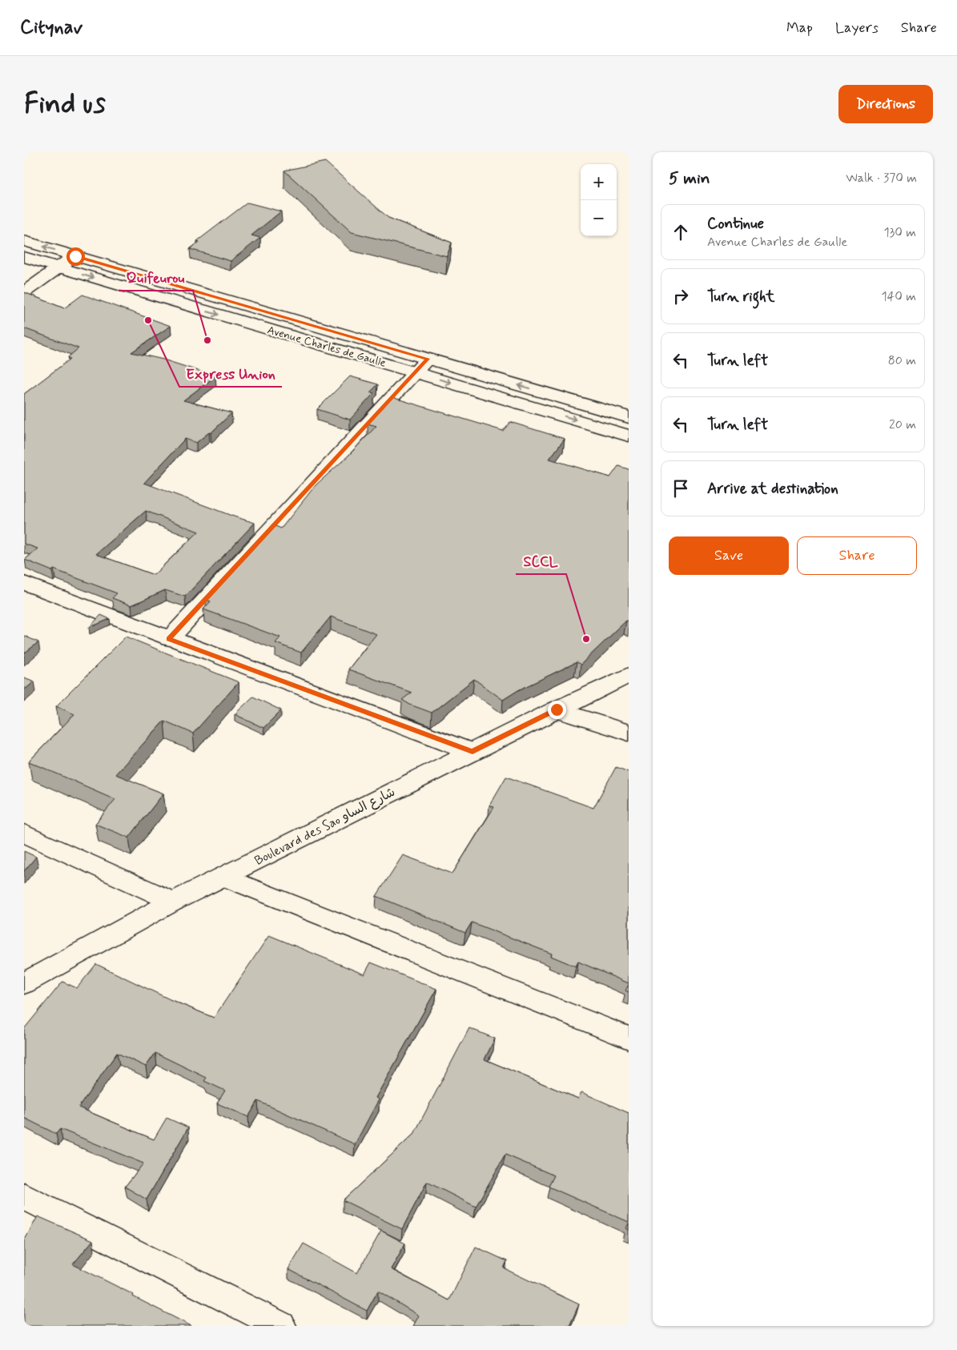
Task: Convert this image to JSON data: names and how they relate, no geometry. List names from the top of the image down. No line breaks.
{"streets":{"street":["Avenue Charles de Gaulle","Boulevard des Sao شارع الساو"]},"places":["Express Union","Quifeurou","SCCL"],"page":{"header":"Citynav","nav":["Map","Layers","Share"],"buttons":["Directions",["Save","Share"]],"title":"Find us","heading":["5 min","Walk · 370 m"],"map_buttons":["+","−"],"list":[["Continue","Avenue Charles de Gaulle","130 m"],["Turn right","140 m"],["Turn left","80 m"],["Turn left","20 m"],"Arrive at destination"]}}
